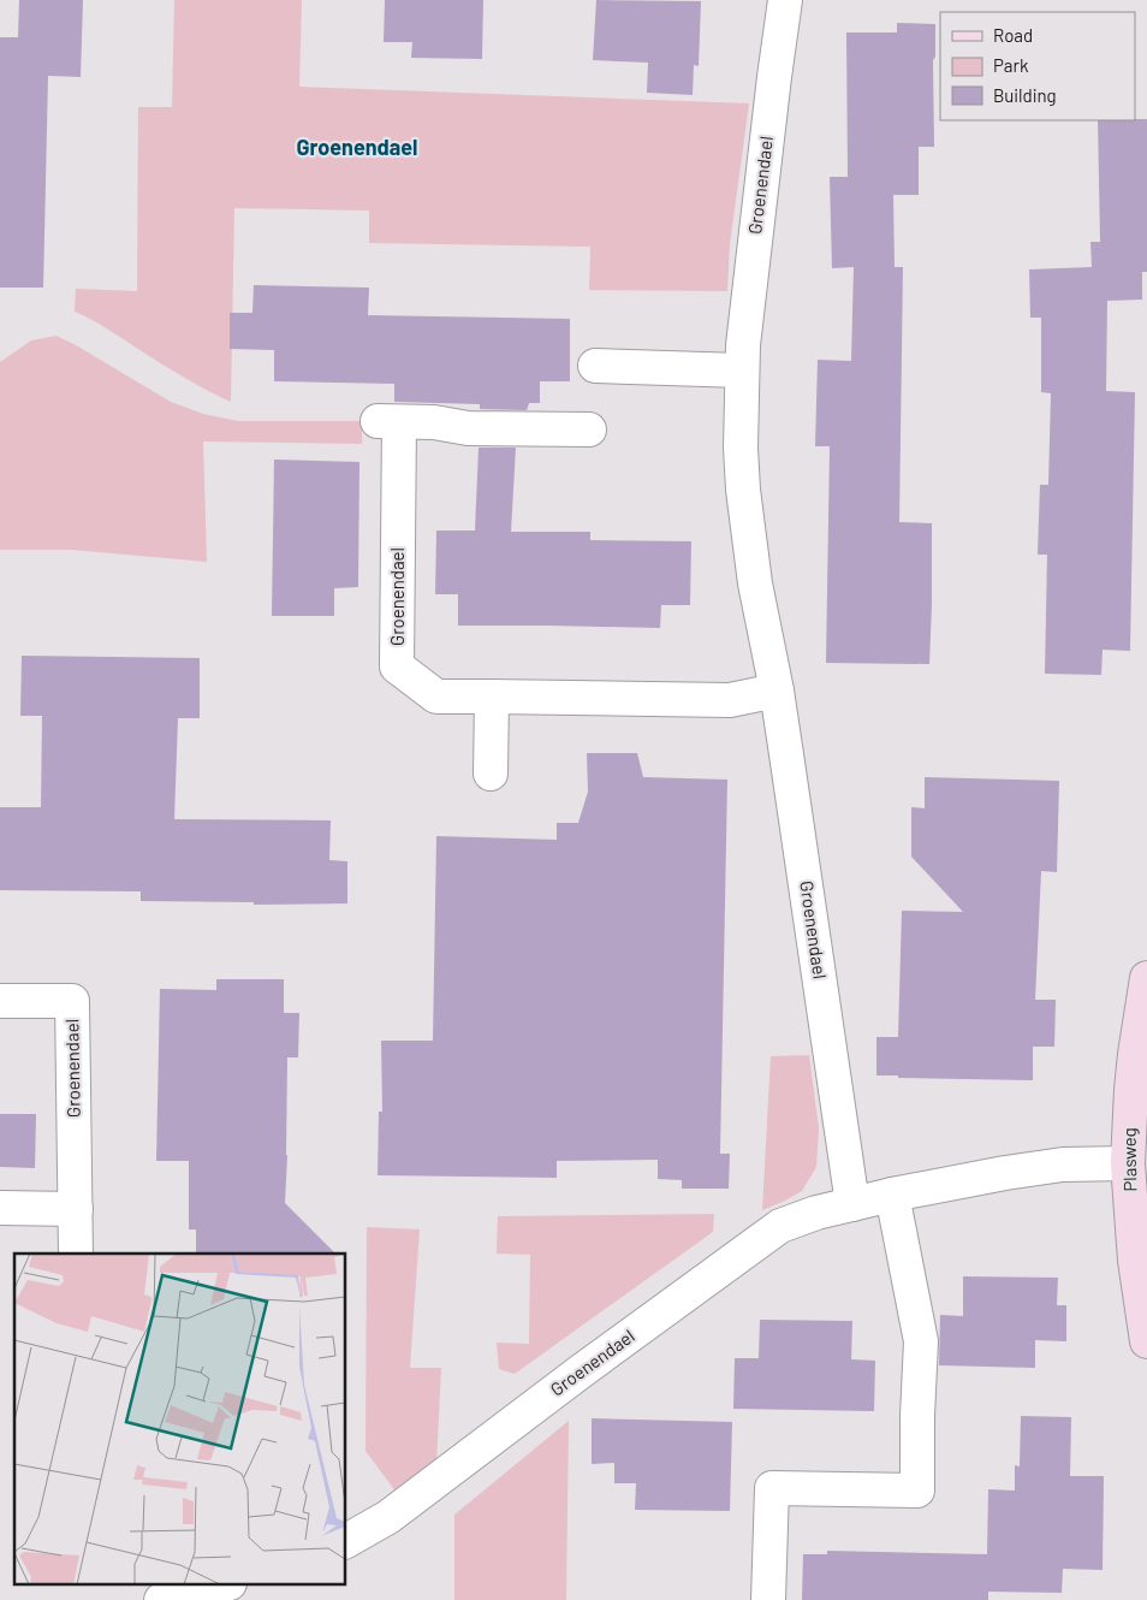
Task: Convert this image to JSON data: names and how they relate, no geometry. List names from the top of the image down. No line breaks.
{"streets":{"street":["Groenendael","Plasweg"]},"crossings":[["Groenendael","Plasweg"]],"districts":["Groenendael"],"legend":["Road","Park","Building"]}
